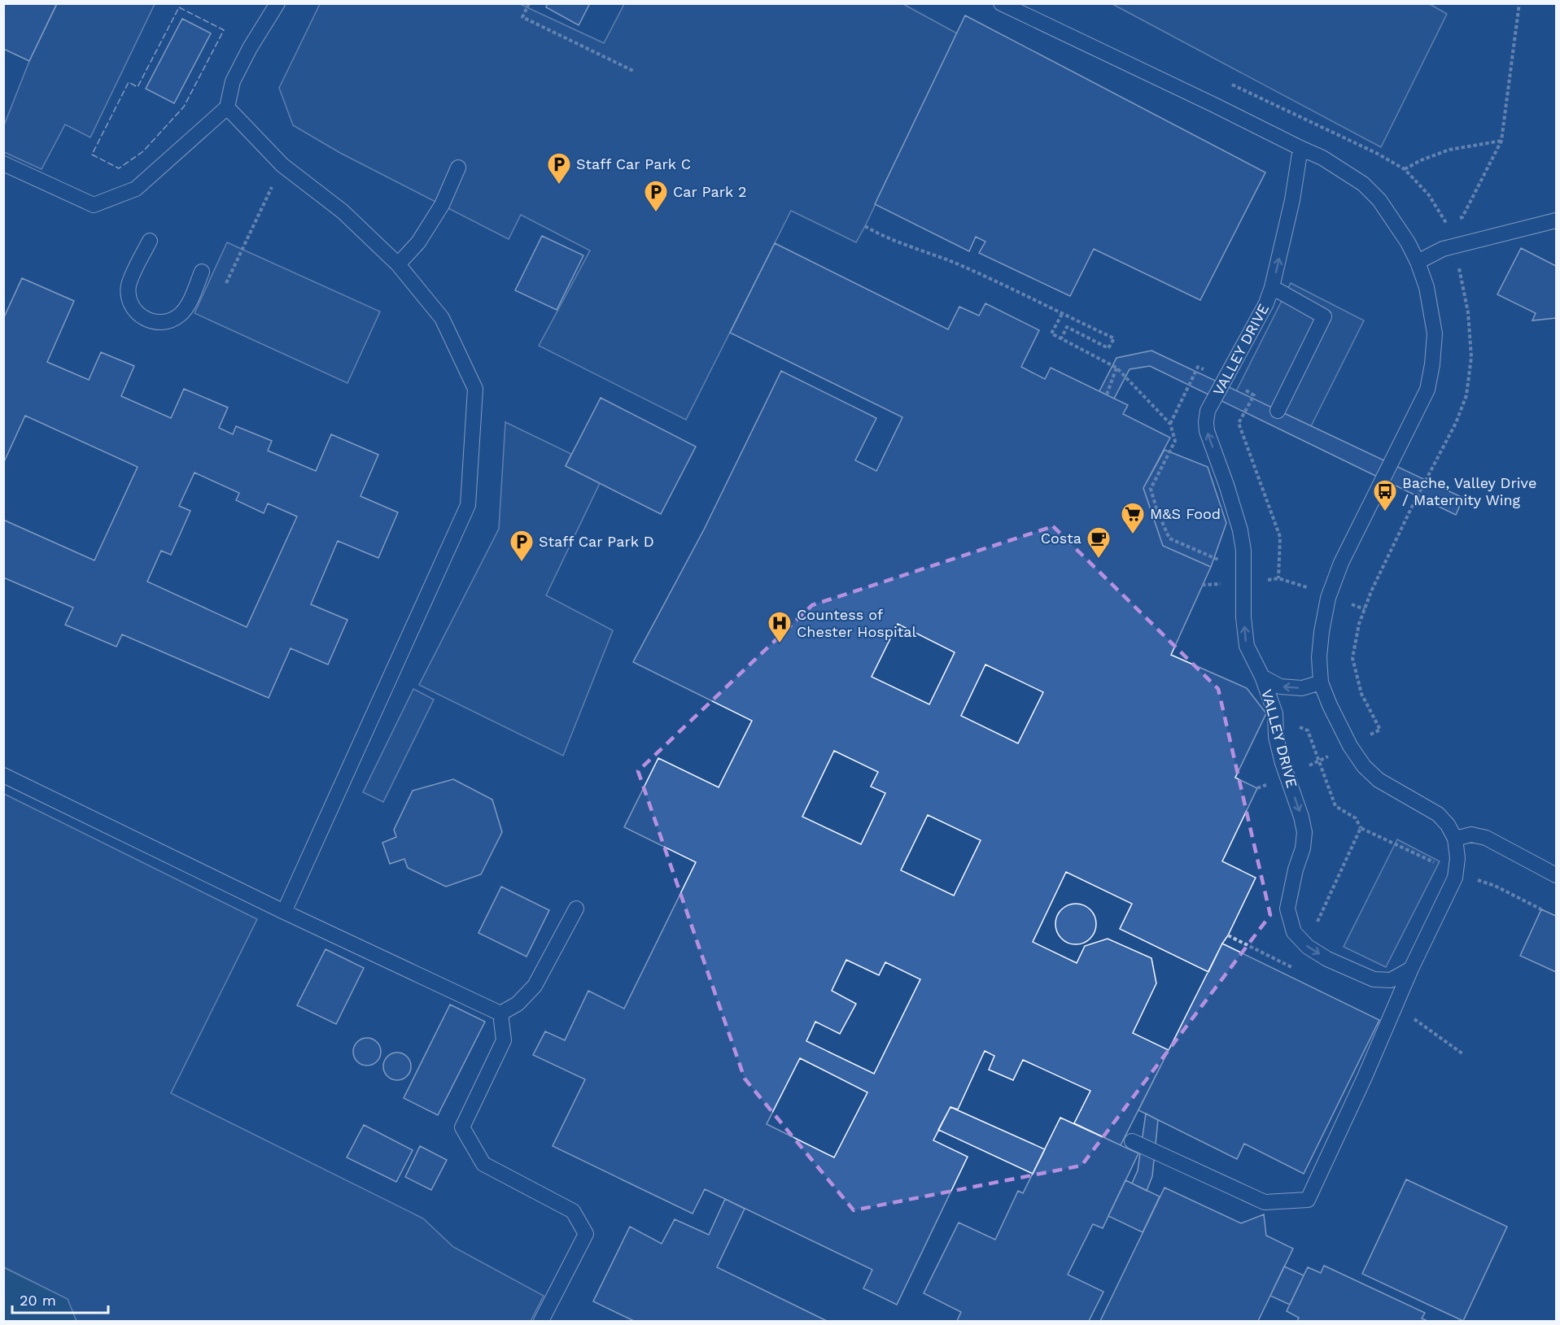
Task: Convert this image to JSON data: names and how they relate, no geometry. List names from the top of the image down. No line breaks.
{"streets":{"lane":["VALLEY DRIVE"]},"places":{"parking":["Staff Car Park C","Car Park 2","Staff Car Park D"],"bus stop":["Bache, Valley Drive / Maternity Wing"],"supermarket":["M&S Food"],"cafe":["Costa"],"hospital":["Countess of Chester Hospital"]},"scale_bar":"20 m"}
